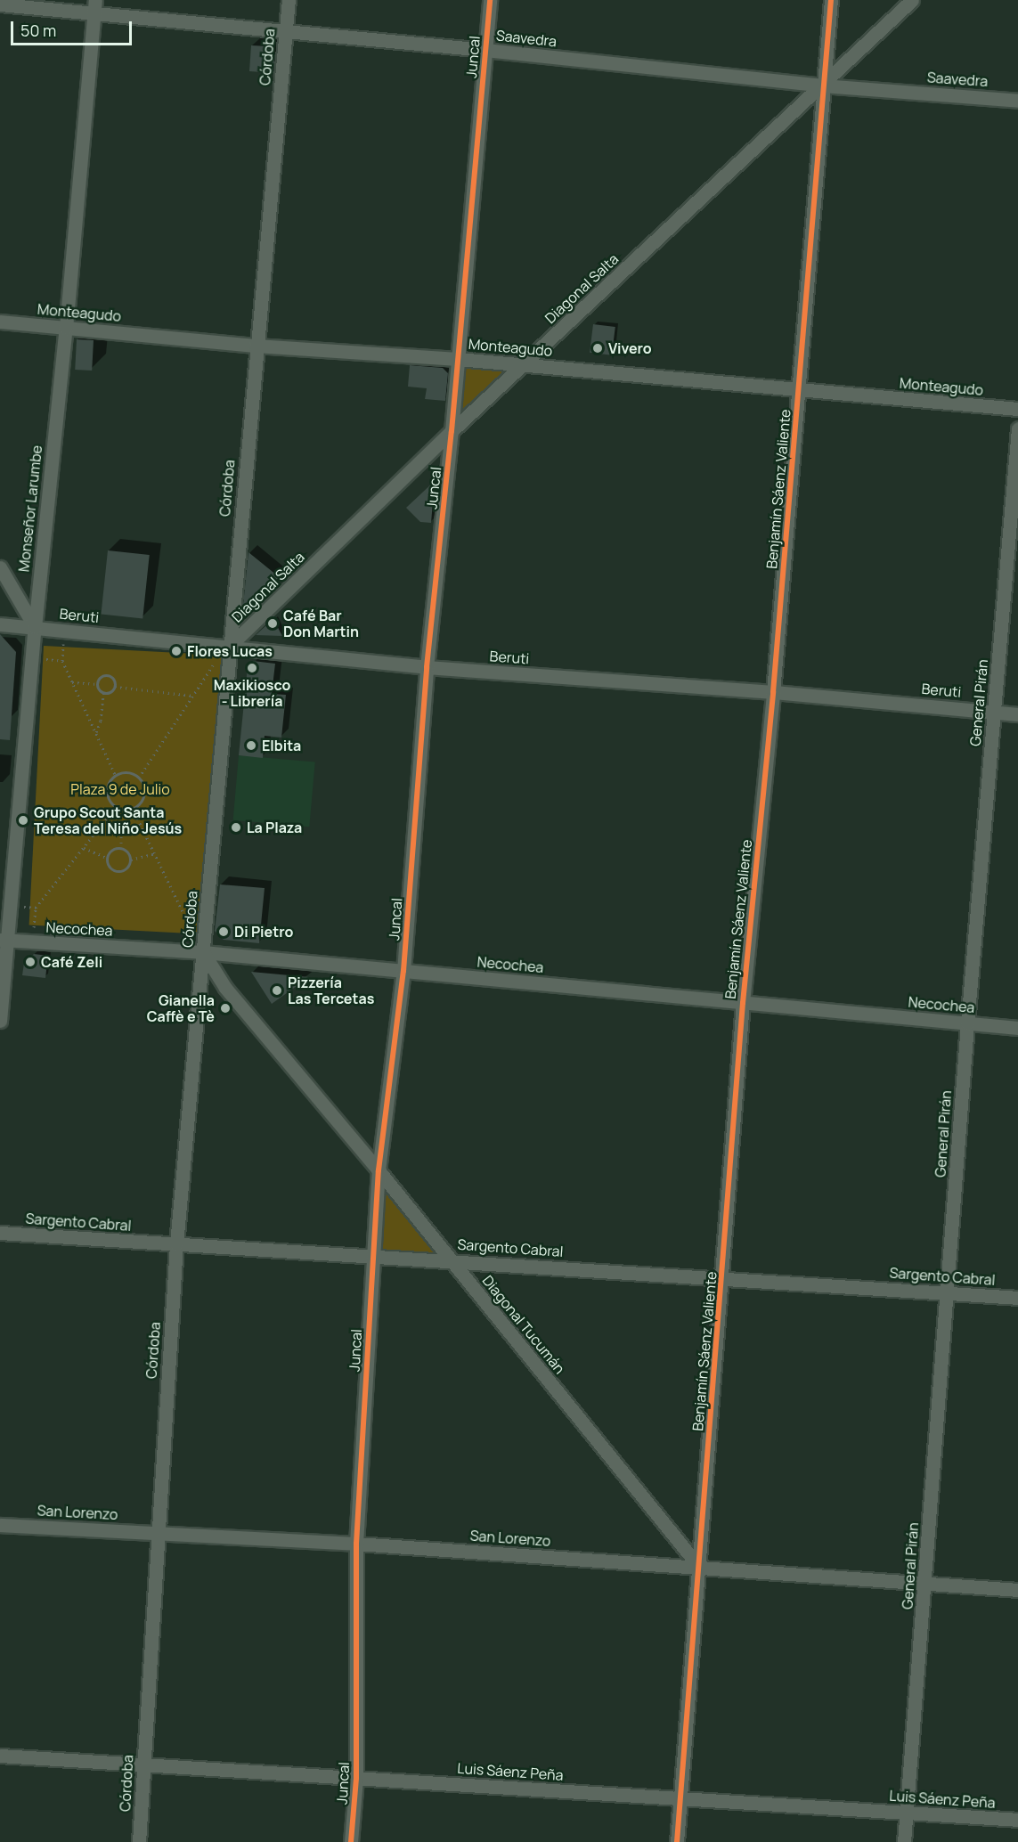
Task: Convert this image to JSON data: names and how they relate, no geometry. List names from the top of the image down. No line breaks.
{"streets":{"street":["Saavedra","Córdoba","Juncal","Diagonal Salta","Monteagudo","Benjamín Sáenz Valiente","Monseñor Larumbe","Beruti","General Pirán","Necochea","Sargento Cabral","Diagonal Tucumán","San Lorenzo","Luis Sáenz Peña"]},"crossings":[["Saavedra","Córdoba"],["Saavedra","Juncal"],["Saavedra","Diagonal Salta"],["Saavedra","Benjamín Sáenz Valiente"],["Saavedra","Monseñor Larumbe"],["Córdoba","Diagonal Salta"],["Córdoba","Monteagudo"],["Córdoba","Beruti"],["Córdoba","Necochea"],["Córdoba","Sargento Cabral"],["Córdoba","Diagonal Tucumán"],["Córdoba","San Lorenzo"],["Córdoba","Luis Sáenz Peña"],["Juncal","Diagonal Salta"],["Juncal","Monteagudo"],["Juncal","Beruti"],["Juncal","Necochea"],["Juncal","Sargento Cabral"],["Juncal","Diagonal Tucumán"],["Juncal","San Lorenzo"],["Juncal","Luis Sáenz Peña"],["Diagonal Salta","Monteagudo"],["Diagonal Salta","Benjamín Sáenz Valiente"],["Diagonal Salta","Beruti"],["Monteagudo","Benjamín Sáenz Valiente"],["Monteagudo","Monseñor Larumbe"],["Benjamín Sáenz Valiente","Beruti"],["Benjamín Sáenz Valiente","Necochea"],["Benjamín Sáenz Valiente","Sargento Cabral"],["Benjamín Sáenz Valiente","Diagonal Tucumán"],["Benjamín Sáenz Valiente","San Lorenzo"],["Benjamín Sáenz Valiente","Luis Sáenz Peña"],["Monseñor Larumbe","Beruti"],["Monseñor Larumbe","Necochea"],["Beruti","General Pirán"],["General Pirán","Necochea"],["General Pirán","Sargento Cabral"],["General Pirán","San Lorenzo"],["General Pirán","Luis Sáenz Peña"],["Necochea","Diagonal Tucumán"],["Sargento Cabral","Diagonal Tucumán"],["Diagonal Tucumán","San Lorenzo"]],"parks":["Plaza 9 de Julio"],"places":["Vivero","Café Bar Don Martin","Flores Lucas","Maxikiosco - Librería","Elbita","Grupo Scout Santa Teresa del Niño Jesús","La Plaza","Di Pietro","Café Zeli","Pizzería Las Tercetas","Gianella Caffè e Tè"],"scale_bar":"50 m"}
